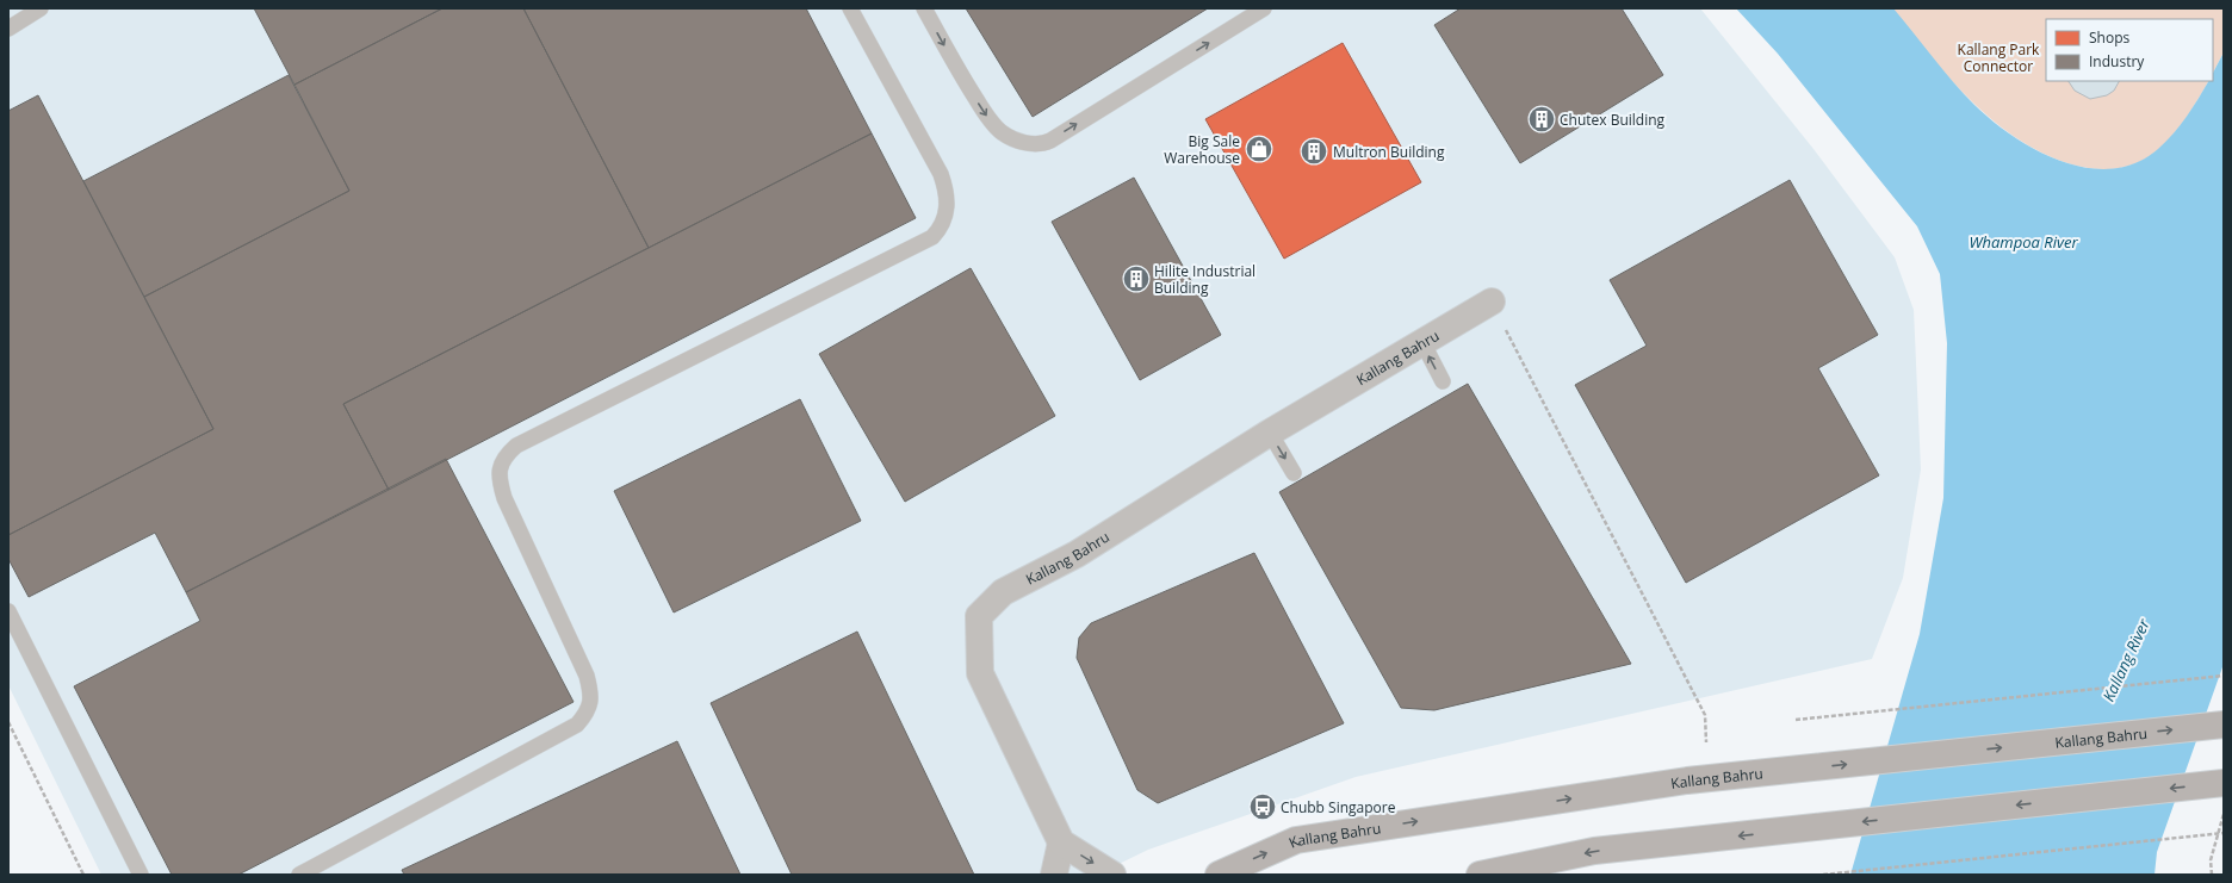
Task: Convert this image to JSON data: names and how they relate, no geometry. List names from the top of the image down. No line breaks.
{"streets":{"main road":["Kallang Bahru"]},"one_way":["Kallang Bahru"],"water":["Whampoa River","Kallang River"],"parks":["Kallang Park Connector"],"places":{"building":["Chutex Building","Multron Building","Hilite Industrial Building"],"shop":["Big Sale Warehouse"],"bus stop":["Chubb Singapore"]},"legend":["Shops","Industry"]}
